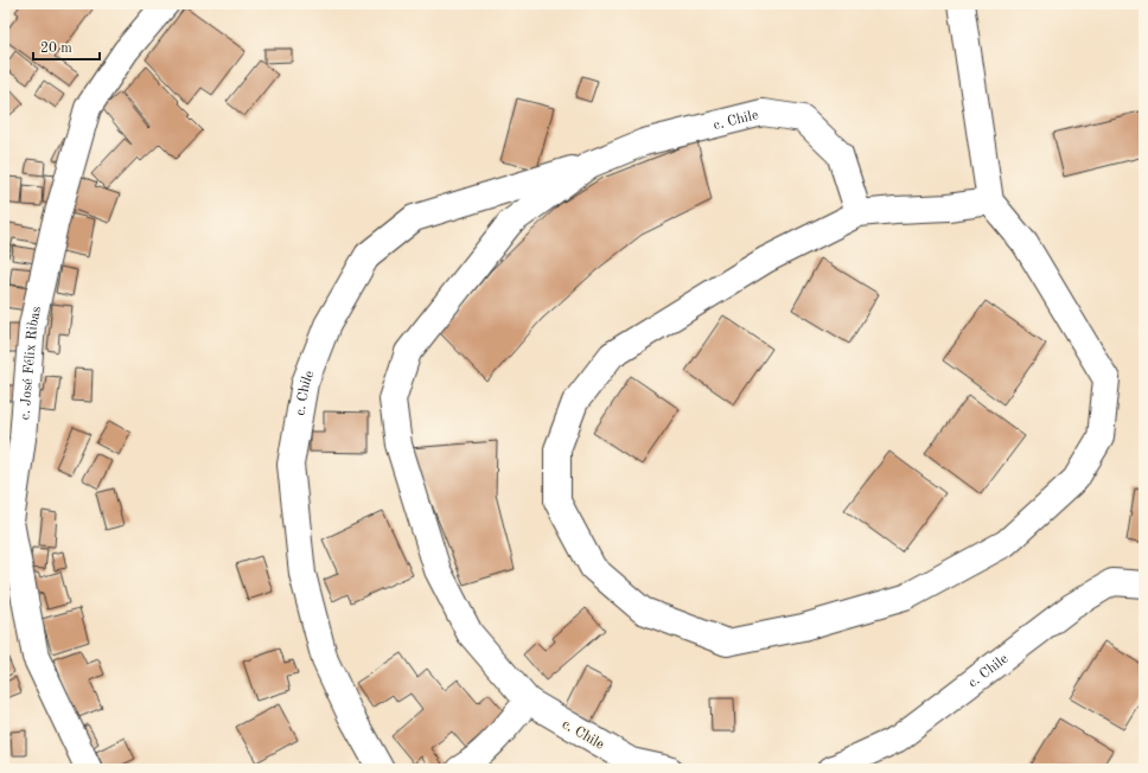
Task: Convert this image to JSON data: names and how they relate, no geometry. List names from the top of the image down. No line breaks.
{"streets":{"street":["c. Chile","c. José Félix Ribas"]},"scale_bar":"20 m"}
